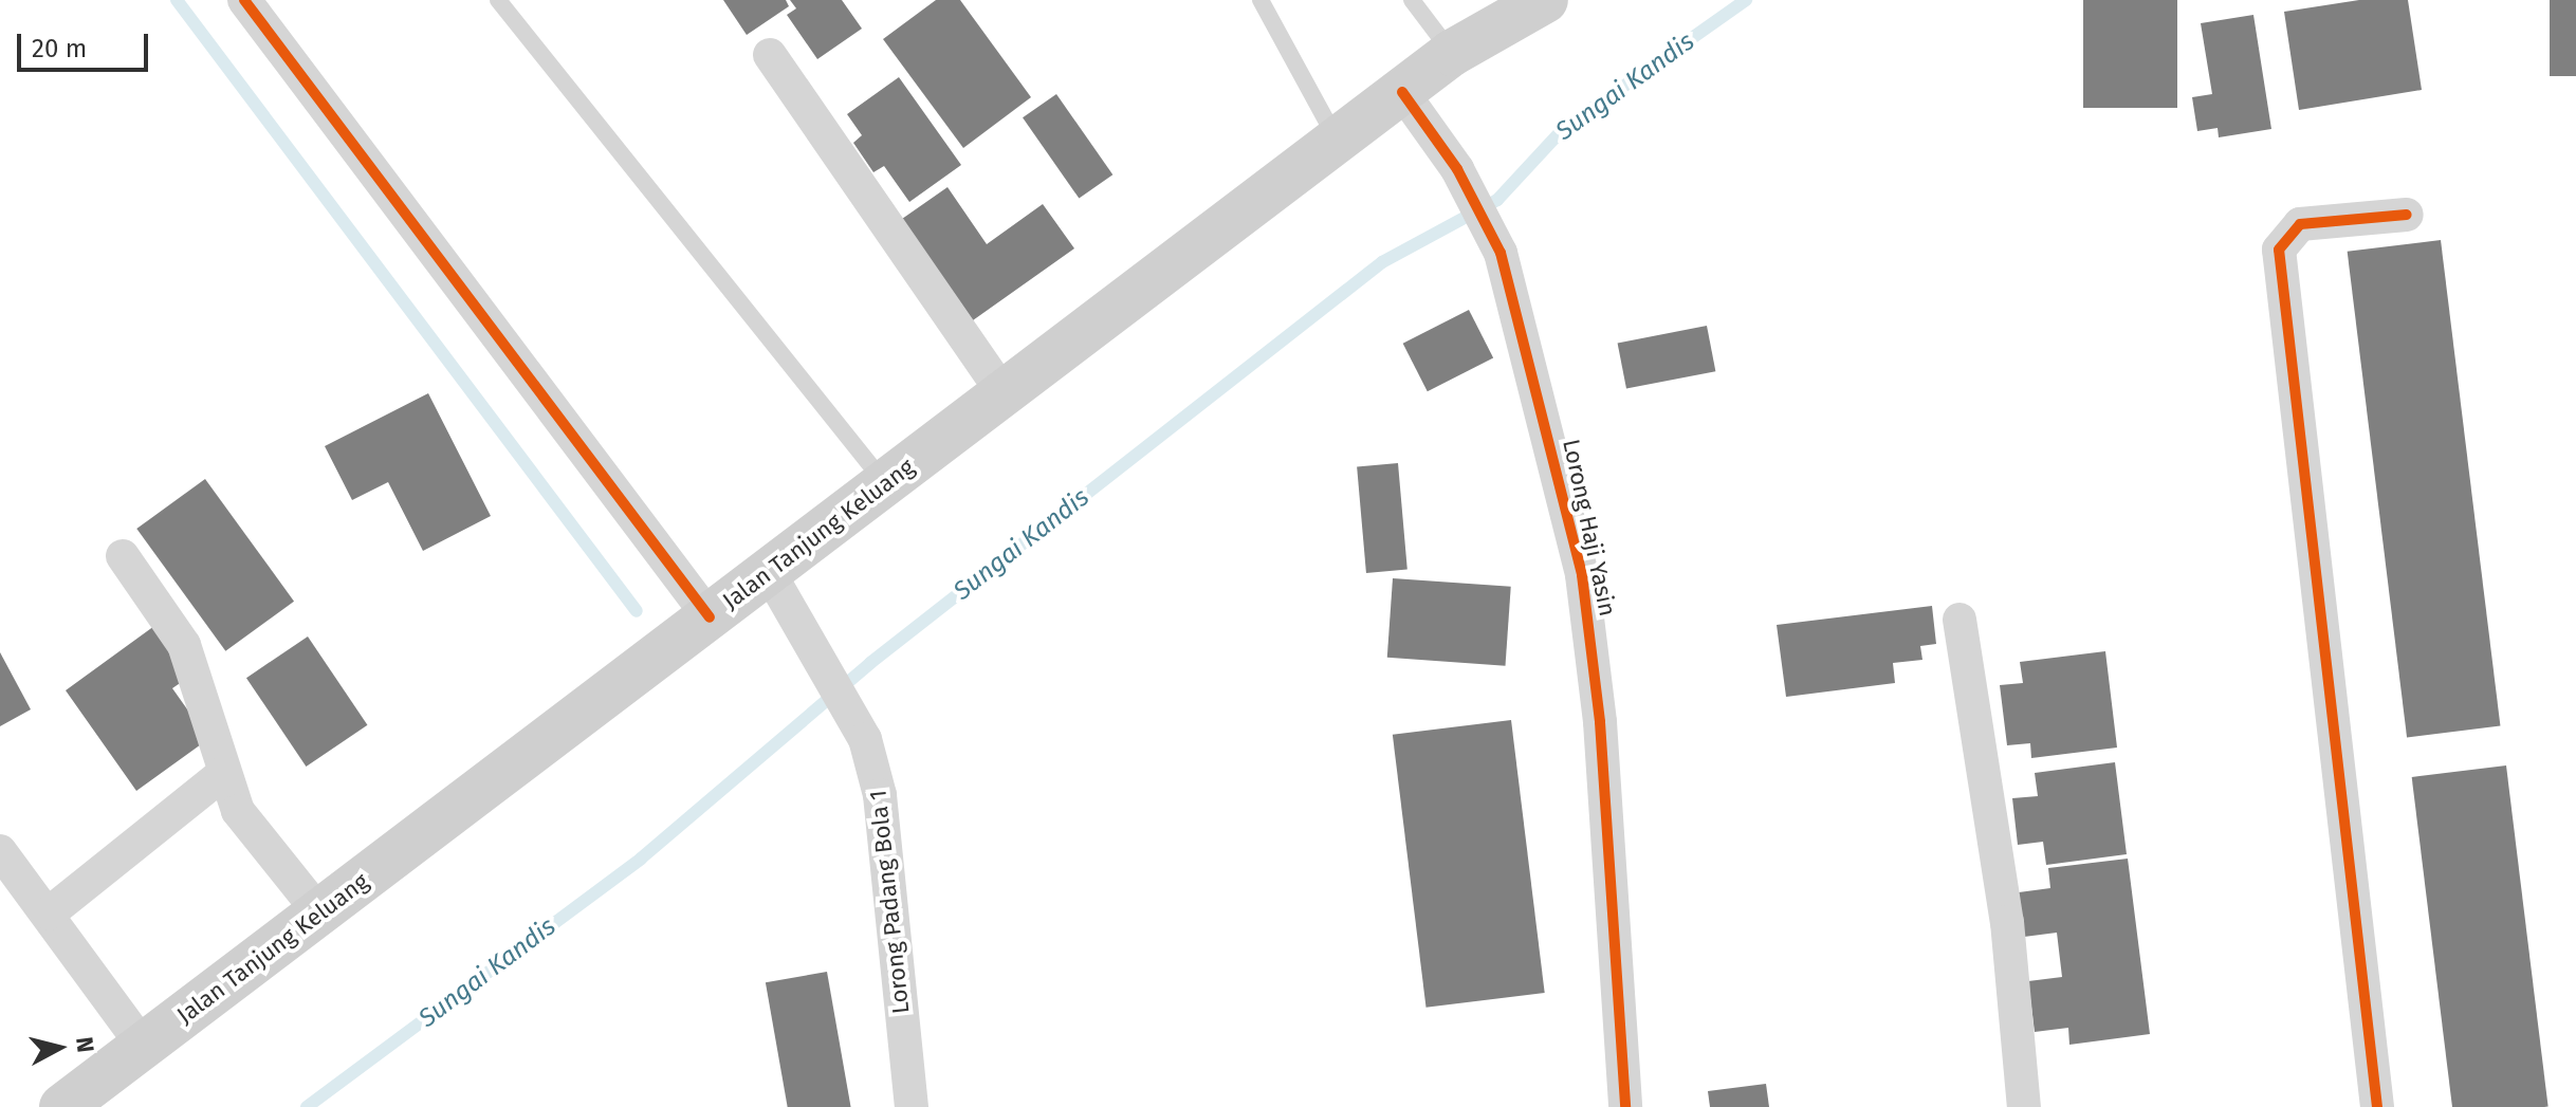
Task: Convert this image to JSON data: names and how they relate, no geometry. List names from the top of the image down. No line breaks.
{"streets":{"main road":["Jalan Tanjung Keluang"],"street":["Lorong Haji Yasin","Lorong Padang Bola 1"]},"crossings":[["Lorong Haji Yasin","Jalan Tanjung Keluang"],["Jalan Tanjung Keluang","Lorong Padang Bola 1"]],"water":["Sungai Kandis"],"scale_bar":"20 m","north":"right"}
